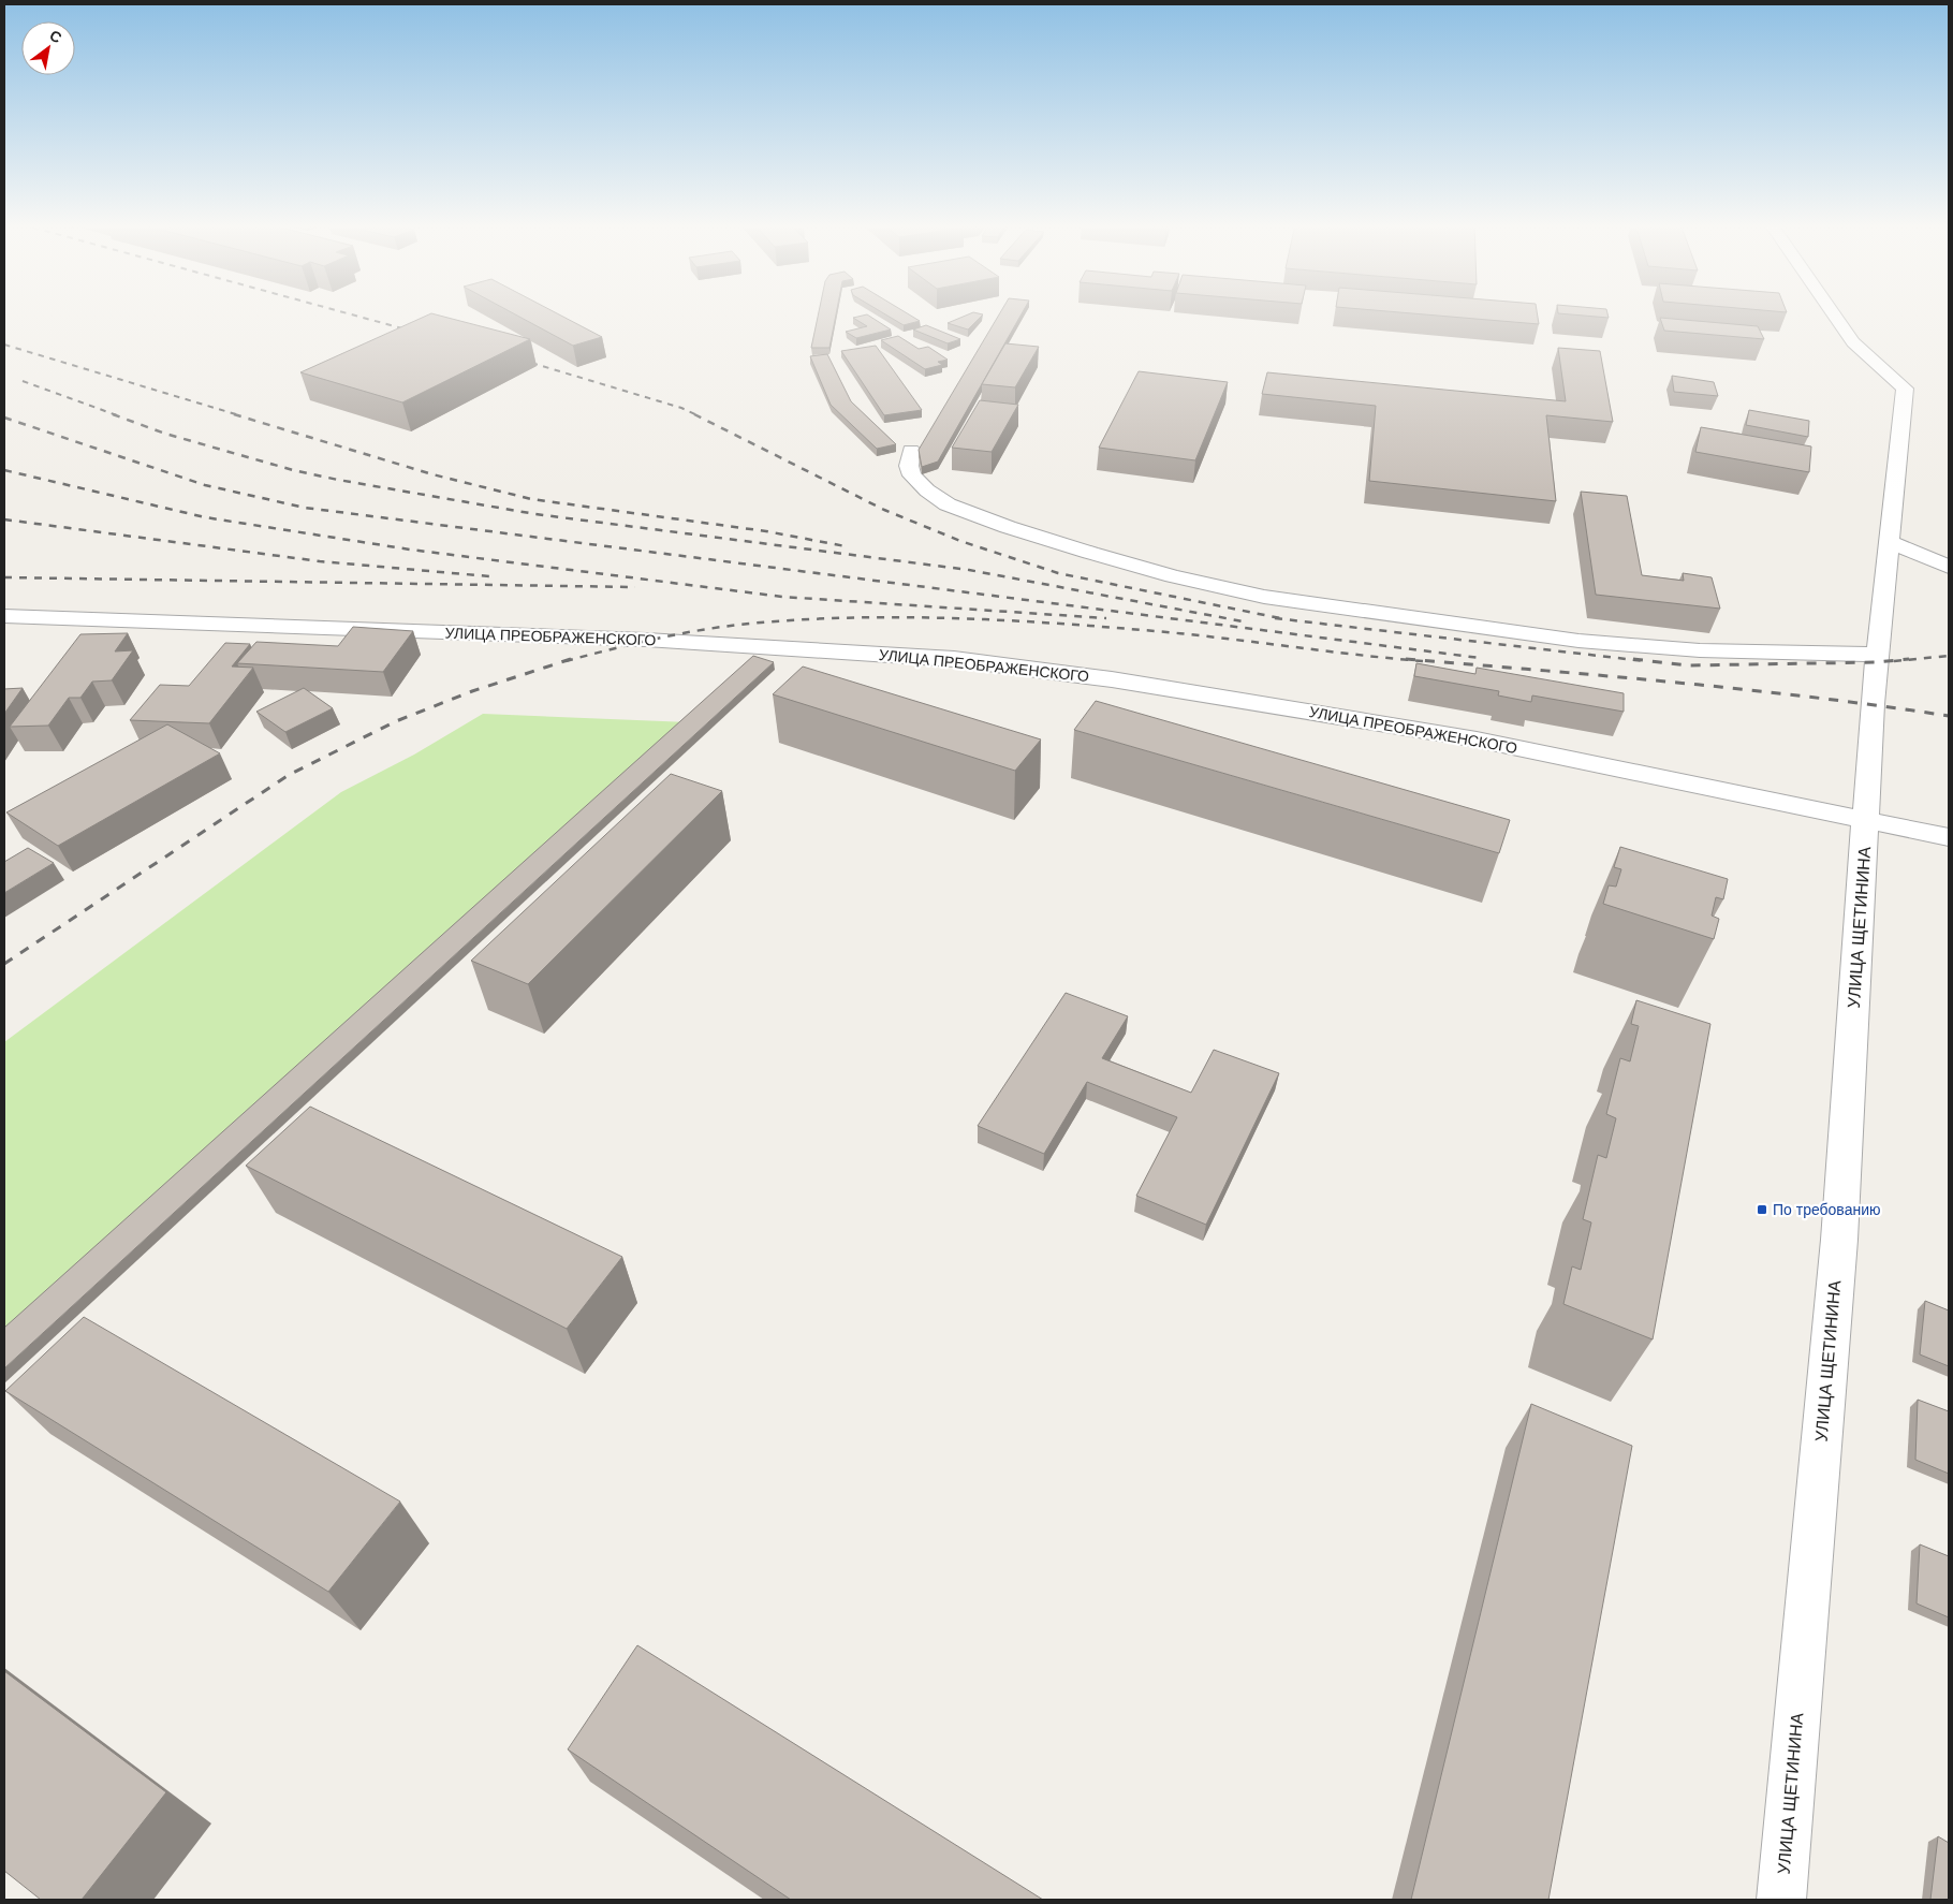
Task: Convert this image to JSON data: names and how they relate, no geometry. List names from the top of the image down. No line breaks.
{"streets":{"street":["УЛИЦА ПРЕОБРАЖЕНСКОГО","УЛИЦА ЩЕТИНИНА"]},"crossings":[["УЛИЦА ПРЕОБРАЖЕНСКОГО","УЛИЦА ЩЕТИНИНА"]],"places":{"transit":["По требованию"]},"north":"top right"}
